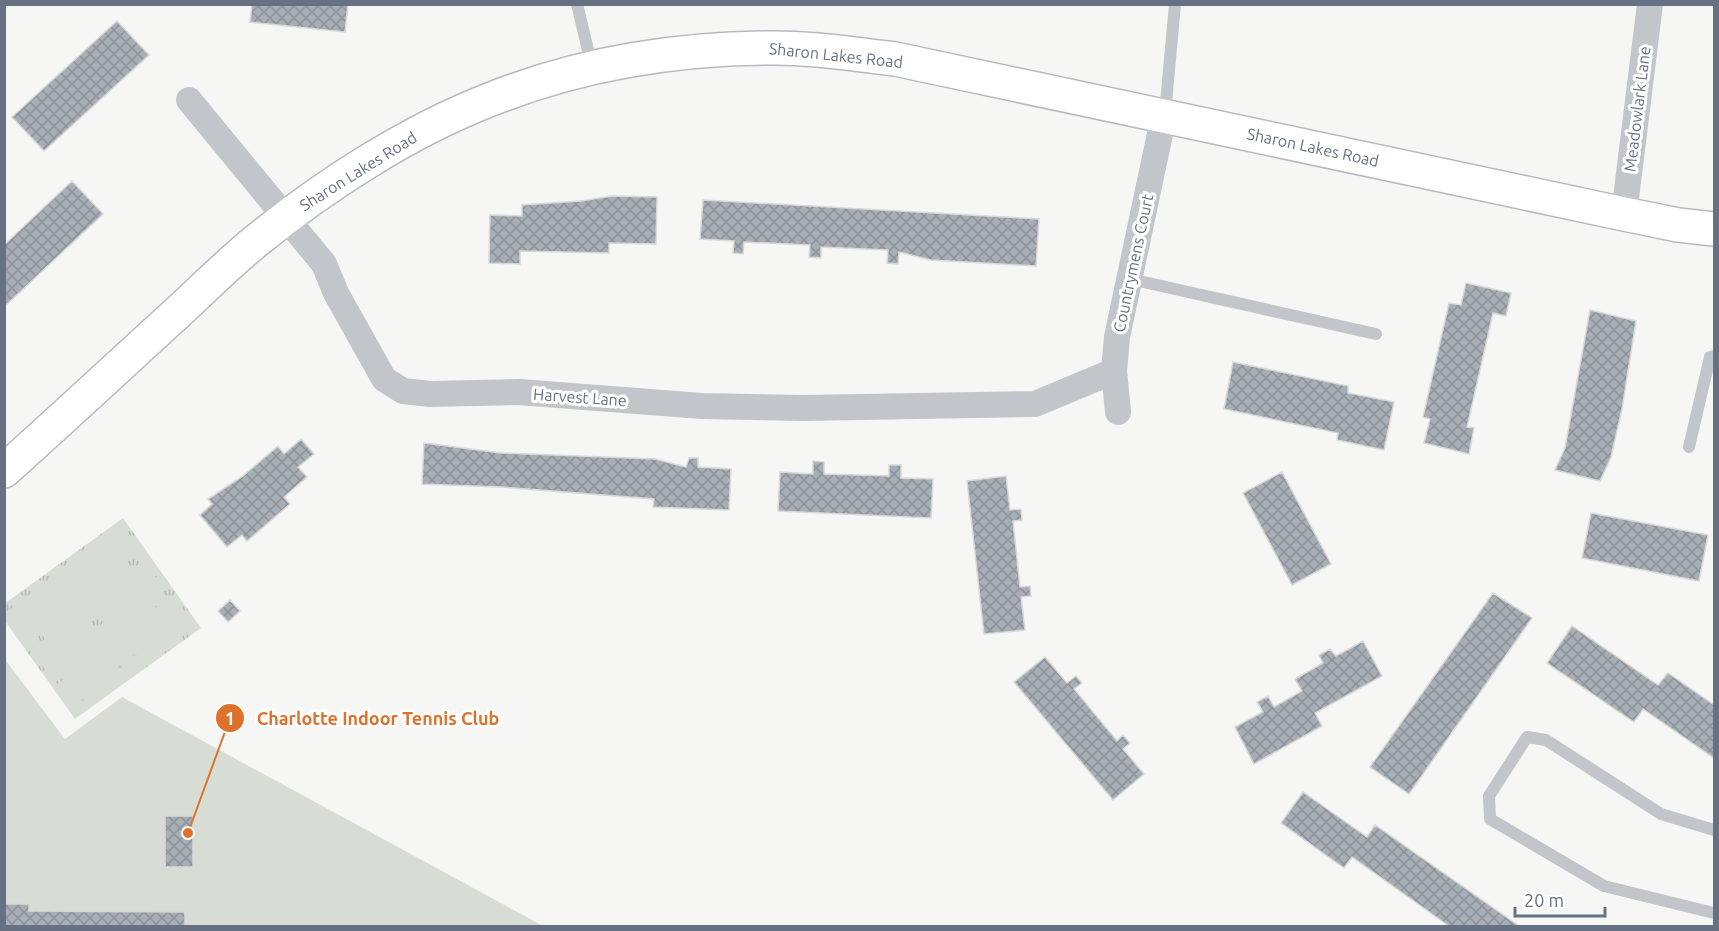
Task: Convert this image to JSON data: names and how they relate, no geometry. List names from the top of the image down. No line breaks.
{"streets":{"street":["Sharon Lakes Road","Meadowlark Lane","Countrymens Court","Harvest Lane"]},"crossings":[["Sharon Lakes Road","Meadowlark Lane"],["Sharon Lakes Road","Countrymens Court"],["Sharon Lakes Road","Harvest Lane"],["Countrymens Court","Harvest Lane"]],"places":["Charlotte Indoor Tennis Club"],"scale_bar":"20 m"}
